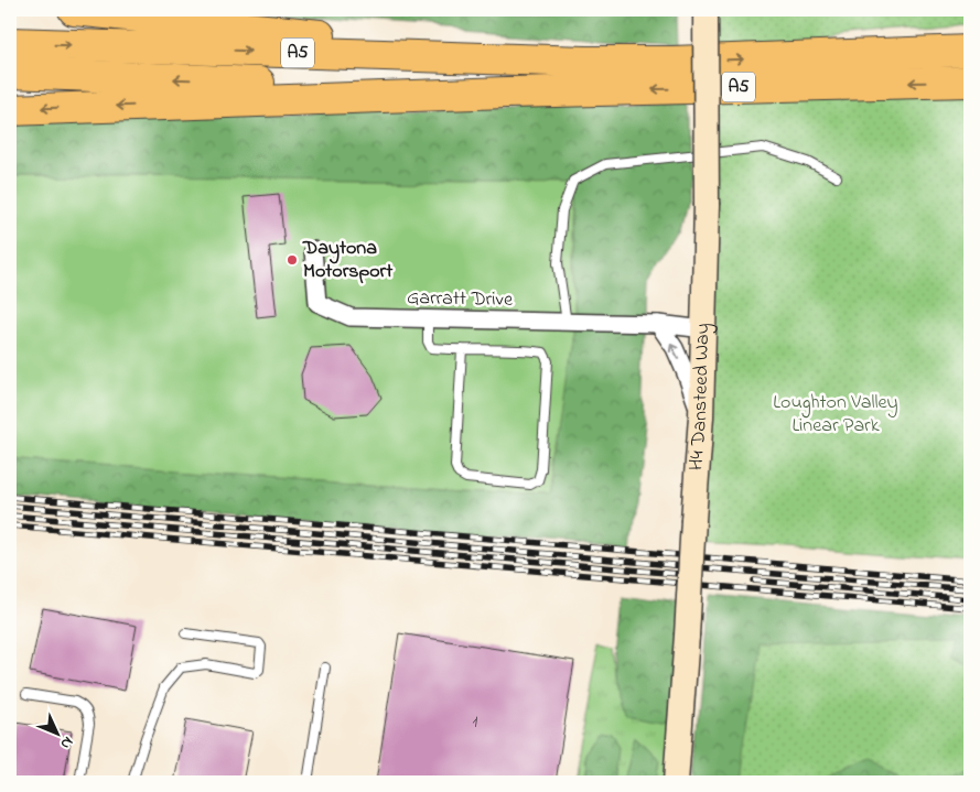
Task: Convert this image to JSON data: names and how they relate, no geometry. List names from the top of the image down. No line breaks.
{"streets":{"highway":["A5"],"street":["Garratt Drive","H4 Dansteed Way"]},"crossings":[["Garratt Drive","H4 Dansteed Way"]],"parks":["Loughton Valley Linear Park"],"places":["Daytona Motorsport"],"house_numbers":["1"],"north":"bottom right"}
